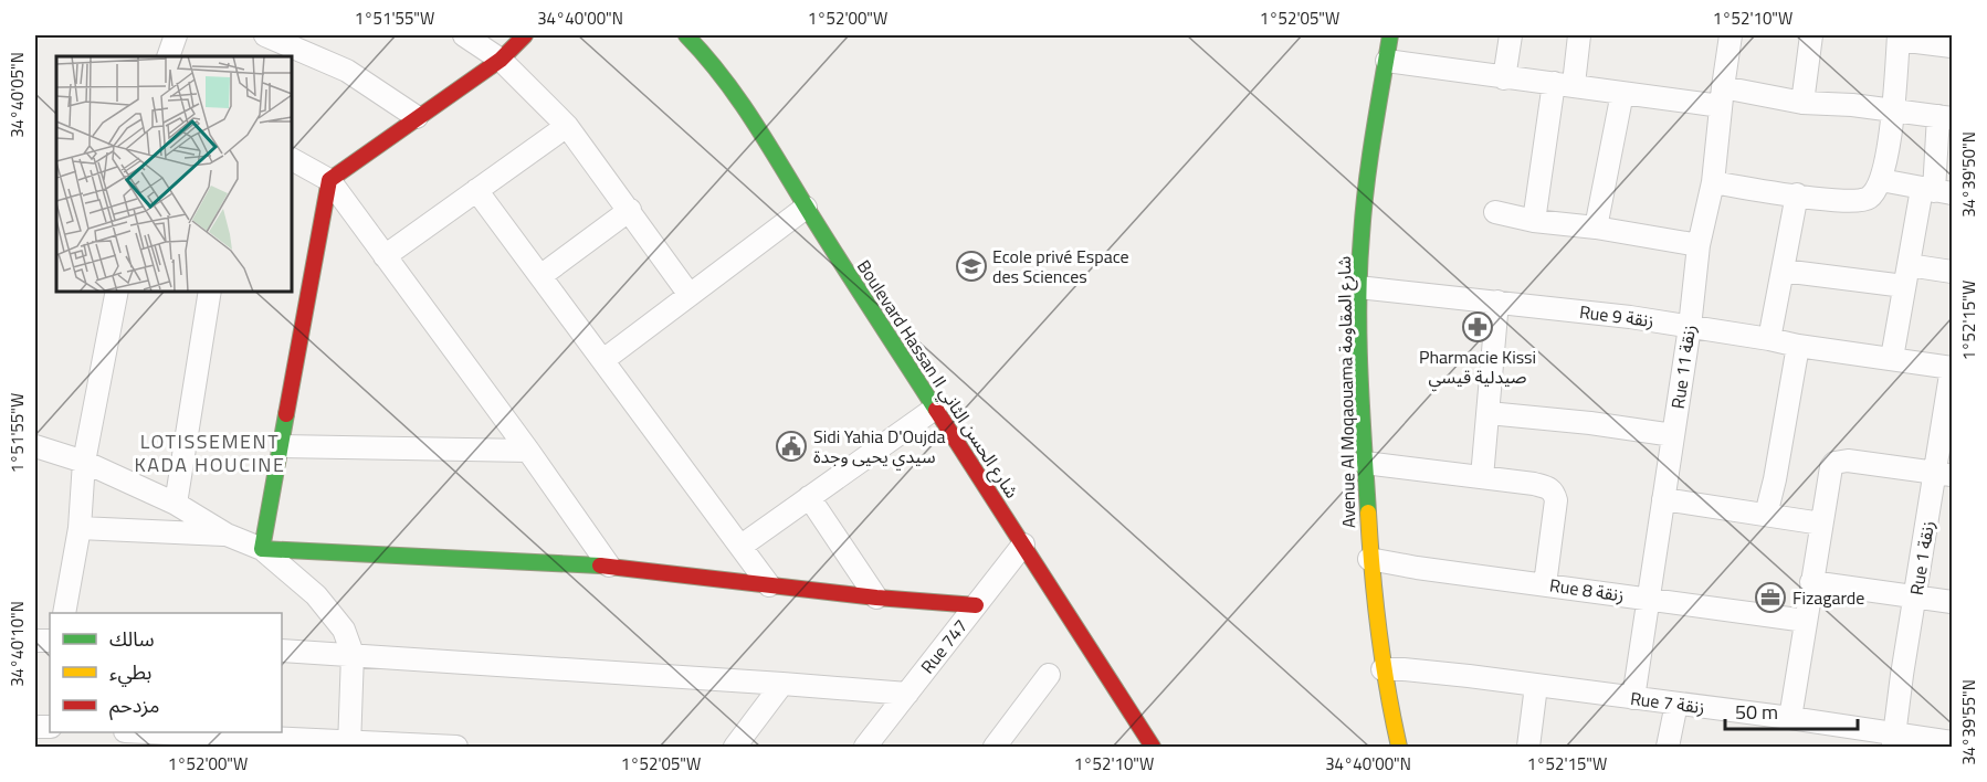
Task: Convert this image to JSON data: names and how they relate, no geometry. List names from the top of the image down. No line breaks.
{"streets":{"street":["Rue 9 زنقة","Rue 11 زنقة","Boulevard Hassan II شارع الحسن الثاني","Avenue Al Moqaouama شارع المقاومة","Rue 1 زنقة","Rue 8 زنقة","Rue 747","Rue 7 زنقة"]},"crossings":[["Rue 9 زنقة","Rue 11 زنقة"],["Rue 9 زنقة","Avenue Al Moqaouama شارع المقاومة"],["Rue 9 زنقة","Rue 1 زنقة"],["Rue 11 زنقة","Rue 8 زنقة"],["Rue 11 زنقة","Rue 7 زنقة"],["Boulevard Hassan II شارع الحسن الثاني","Rue 747"],["Avenue Al Moqaouama شارع المقاومة","Rue 8 زنقة"],["Avenue Al Moqaouama شارع المقاومة","Rue 7 زنقة"],["Rue 1 زنقة","Rue 7 زنقة"]],"districts":["LOTISSEMENT KADA HOUCINE"],"places":{"school or university":["Ecole privé Espace des Sciences"],"pharmacy":["Pharmacie Kissi صيدلية قيسي"],"public building":["Sidi Yahia D'Oujda سيدي يحيى وجدة"],"office":["Fizagarde"]},"legend":["سالك","بطيء","مزدحم"],"scale_bar":"50 m","coordinates":["1°51'55\"W","34°40'00\"N","1°52'00\"W","1°52'05\"W","1°52'10\"W","34°40'05\"N","34°39'50\"N","1°52'15\"W","34°40'10\"N","34°39'55\"N"]}
